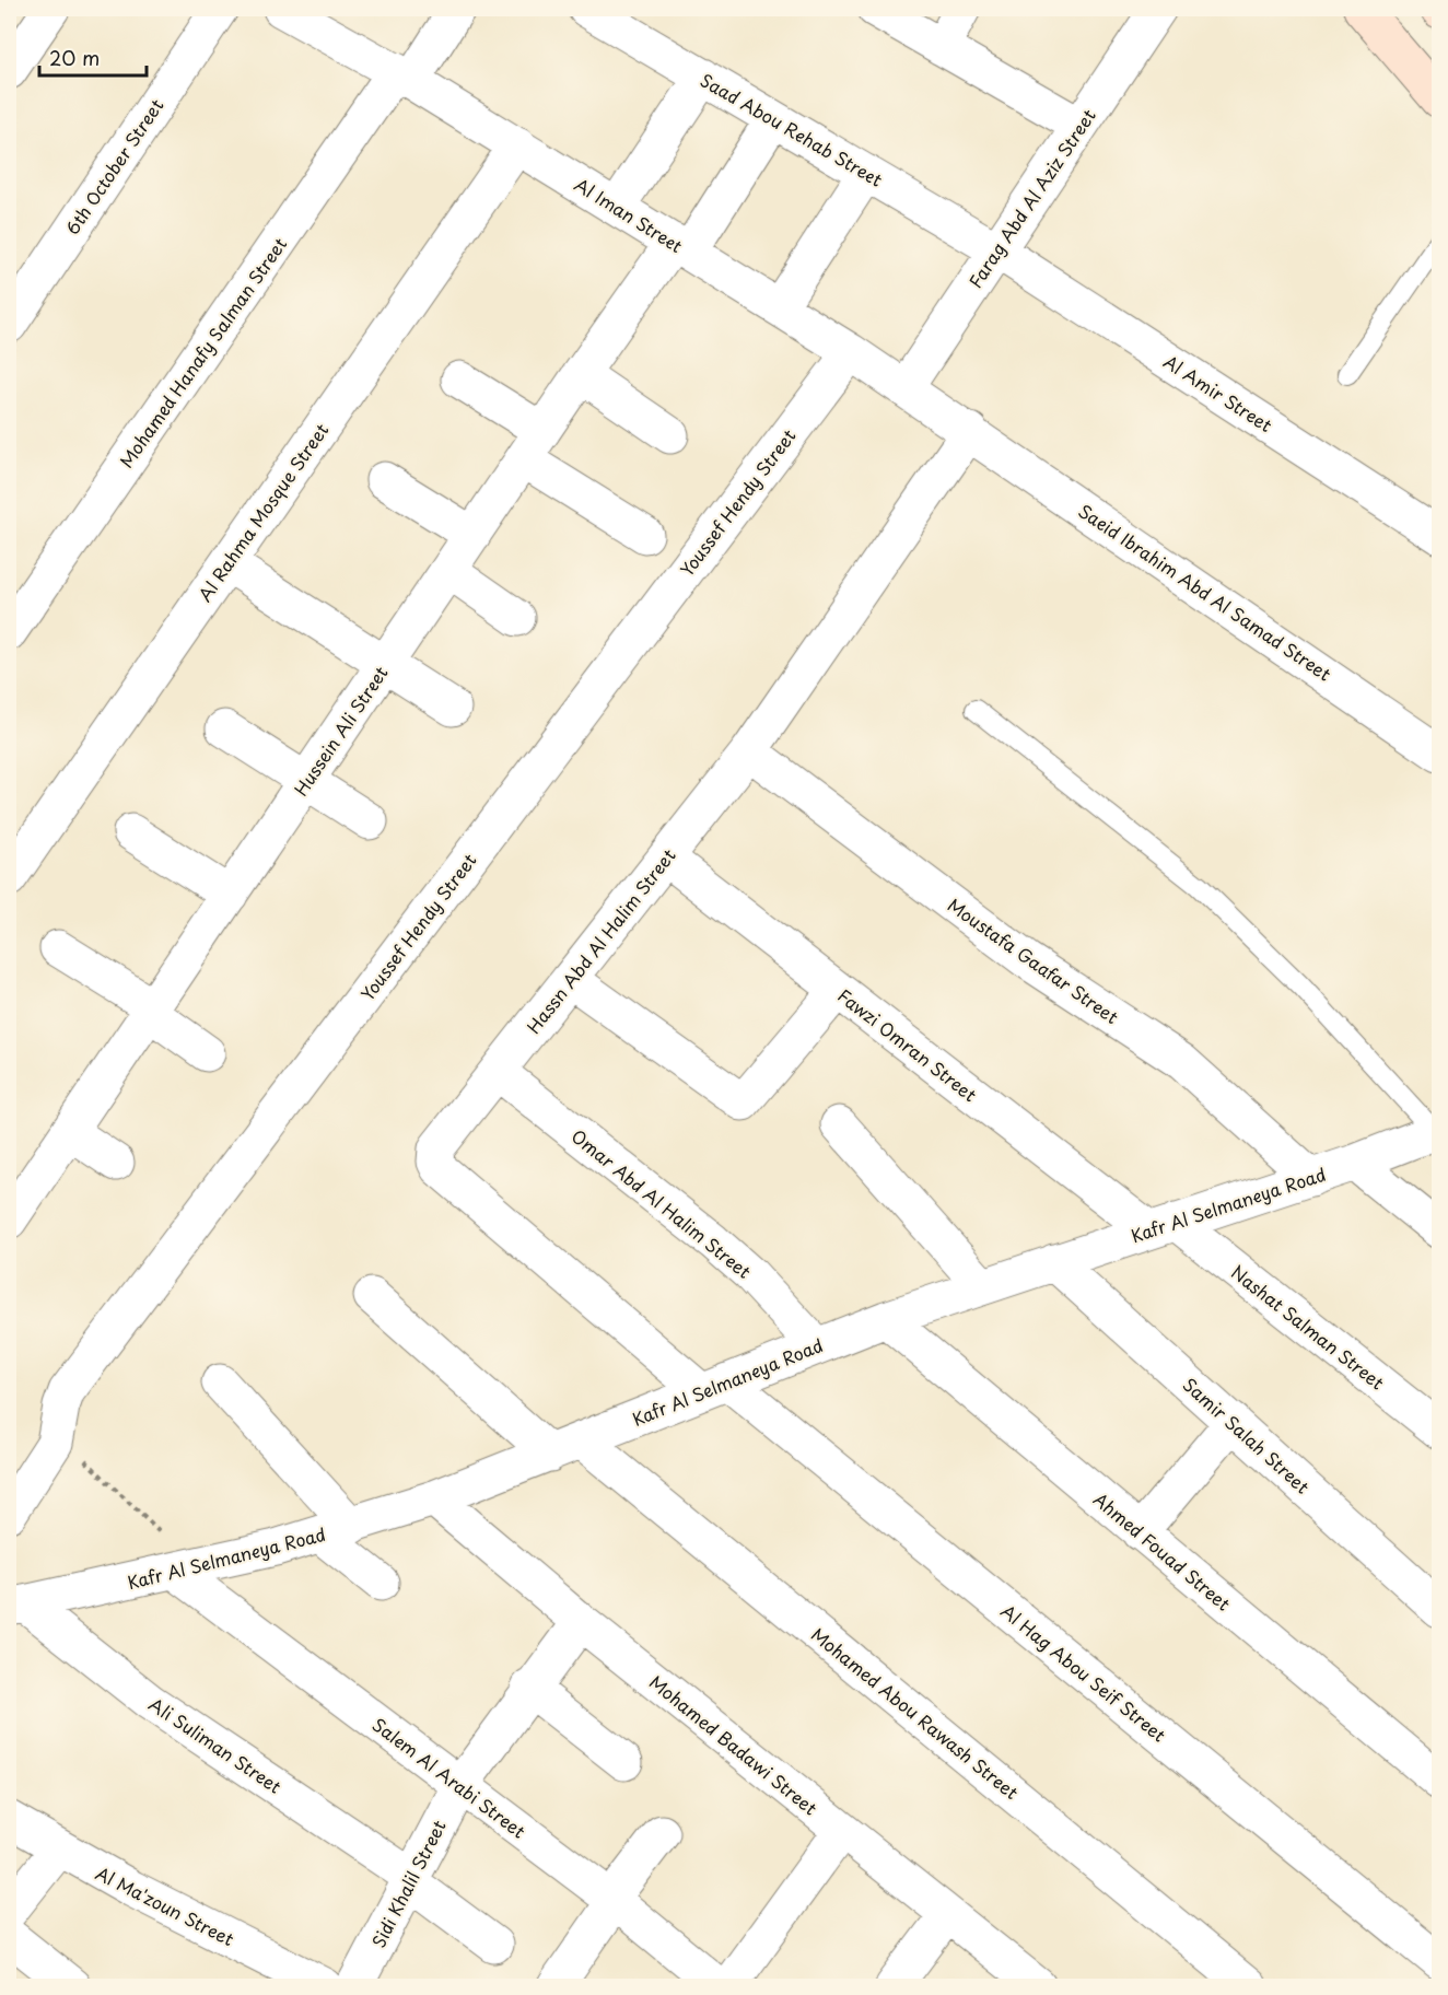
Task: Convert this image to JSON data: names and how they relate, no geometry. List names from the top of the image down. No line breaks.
{"streets":{"street":["Saad Abou Rehab Street","6th October Street","Farag Abd Al Aziz Street","Al Iman Street","Mohamed Hanafy Salman Street","Al Amir Street","Youssef Hendy Street","Al Rahma Mosque Street","Saeid Ibrahim Abd Al Samad Street","Hussein Ali Street","Hassn Abd Al Halim Street","Moustafa Gaafar Street","Fawzi Omran Street","Omar Abd Al Halim Street","Kafr Al Selmaneya Road","Nashat Salman Street","Samir Salah Street","Ahmed Fouad Street","Al Hag Abou Seif Street","Mohamed Abou Rawash Street","Ali Suliman Street","Mohamed Badawi Street","Salem Al Arabi Street","Sidi Khalil Street","Al Ma'zoun Street"]},"crossings":[["Saad Abou Rehab Street","Farag Abd Al Aziz Street"],["Saad Abou Rehab Street","Al Amir Street"],["Saad Abou Rehab Street","Hussein Ali Street"],["Farag Abd Al Aziz Street","Al Iman Street"],["Farag Abd Al Aziz Street","Al Amir Street"],["Al Iman Street","Mohamed Hanafy Salman Street"],["Al Iman Street","Youssef Hendy Street"],["Al Iman Street","Al Rahma Mosque Street"],["Al Iman Street","Saeid Ibrahim Abd Al Samad Street"],["Al Iman Street","Hussein Ali Street"],["Al Iman Street","Hassn Abd Al Halim Street"],["Saeid Ibrahim Abd Al Samad Street","Hassn Abd Al Halim Street"],["Hassn Abd Al Halim Street","Moustafa Gaafar Street"],["Hassn Abd Al Halim Street","Fawzi Omran Street"],["Hassn Abd Al Halim Street","Omar Abd Al Halim Street"],["Hassn Abd Al Halim Street","Kafr Al Selmaneya Road"],["Hassn Abd Al Halim Street","Al Hag Abou Seif Street"],["Moustafa Gaafar Street","Kafr Al Selmaneya Road"],["Fawzi Omran Street","Kafr Al Selmaneya Road"],["Fawzi Omran Street","Nashat Salman Street"],["Omar Abd Al Halim Street","Kafr Al Selmaneya Road"],["Kafr Al Selmaneya Road","Nashat Salman Street"],["Kafr Al Selmaneya Road","Samir Salah Street"],["Kafr Al Selmaneya Road","Ahmed Fouad Street"],["Kafr Al Selmaneya Road","Al Hag Abou Seif Street"],["Kafr Al Selmaneya Road","Mohamed Abou Rawash Street"],["Kafr Al Selmaneya Road","Ali Suliman Street"],["Kafr Al Selmaneya Road","Mohamed Badawi Street"],["Kafr Al Selmaneya Road","Salem Al Arabi Street"],["Ali Suliman Street","Sidi Khalil Street"],["Mohamed Badawi Street","Sidi Khalil Street"],["Salem Al Arabi Street","Sidi Khalil Street"]],"scale_bar":"20 m"}
